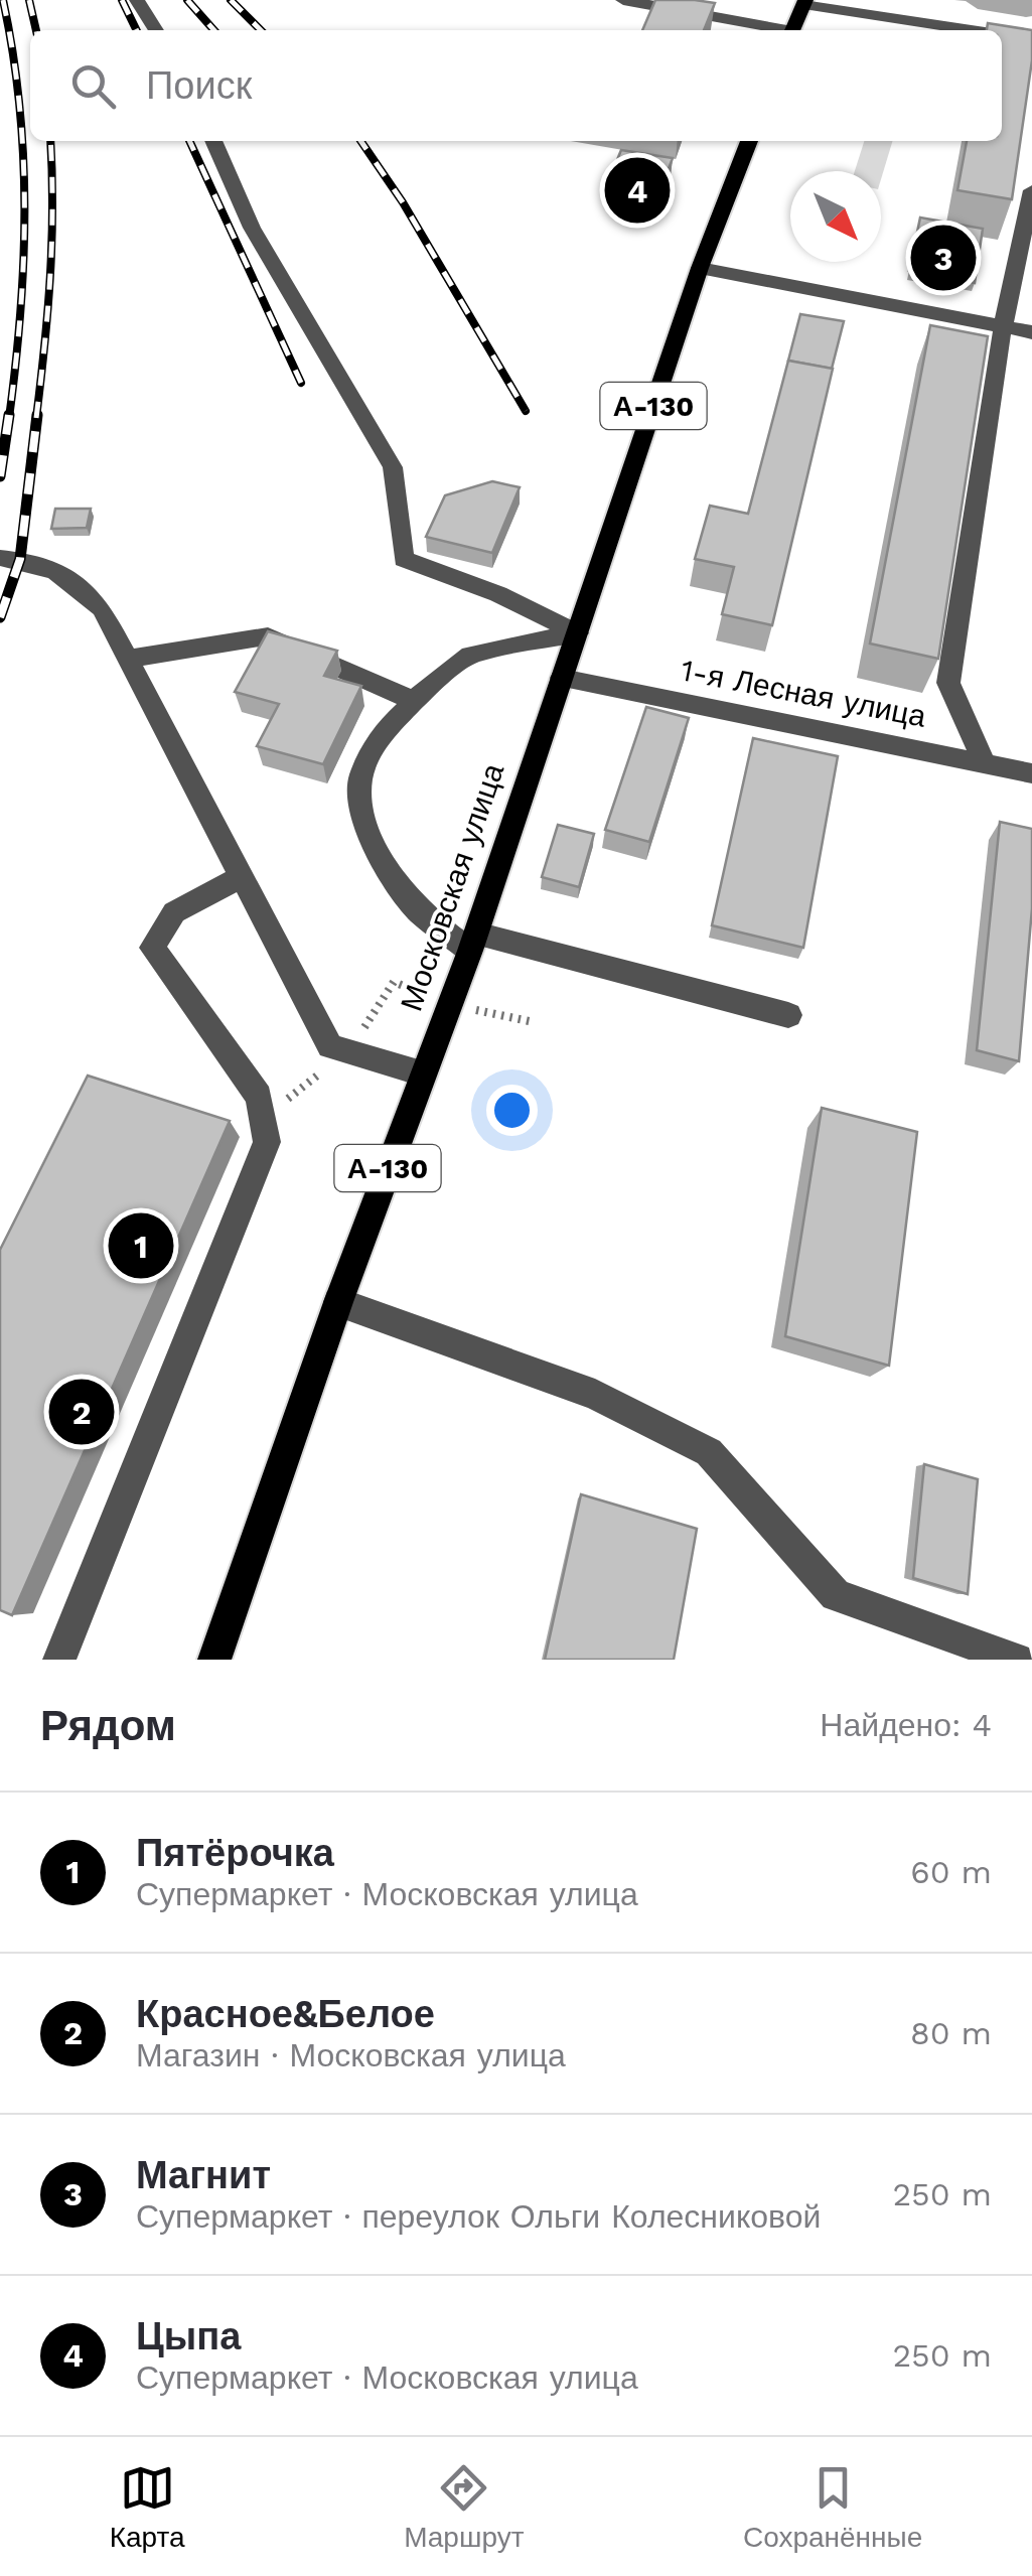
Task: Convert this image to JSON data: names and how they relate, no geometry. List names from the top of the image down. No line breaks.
{"streets":{"main road":["А-130","Московская улица"],"street":["1-я Лесная улица"]},"crossings":[["1-я Лесная улица","Московская улица"]],"north":"bottom right","page":{"search":"Поиск","pins":["4","3","1","2"],"heading":["Рядом","Найдено: 4"],"list":[{"mark":"1","name":"Пятёрочка","note":"Супермаркет · Московская улица","value":"60 m"},{"mark":"2","name":"Красное&Белое","note":"Магазин · Московская улица","value":"80 m"},{"mark":"3","name":"Магнит","note":"Супермаркет · переулок Ольги Колесниковой","value":"250 m"},{"mark":"4","name":"Цыпа","note":"Супермаркет · Московская улица","value":"250 m"}],"nav":["Карта","Маршрут","Сохранённые"]}}
